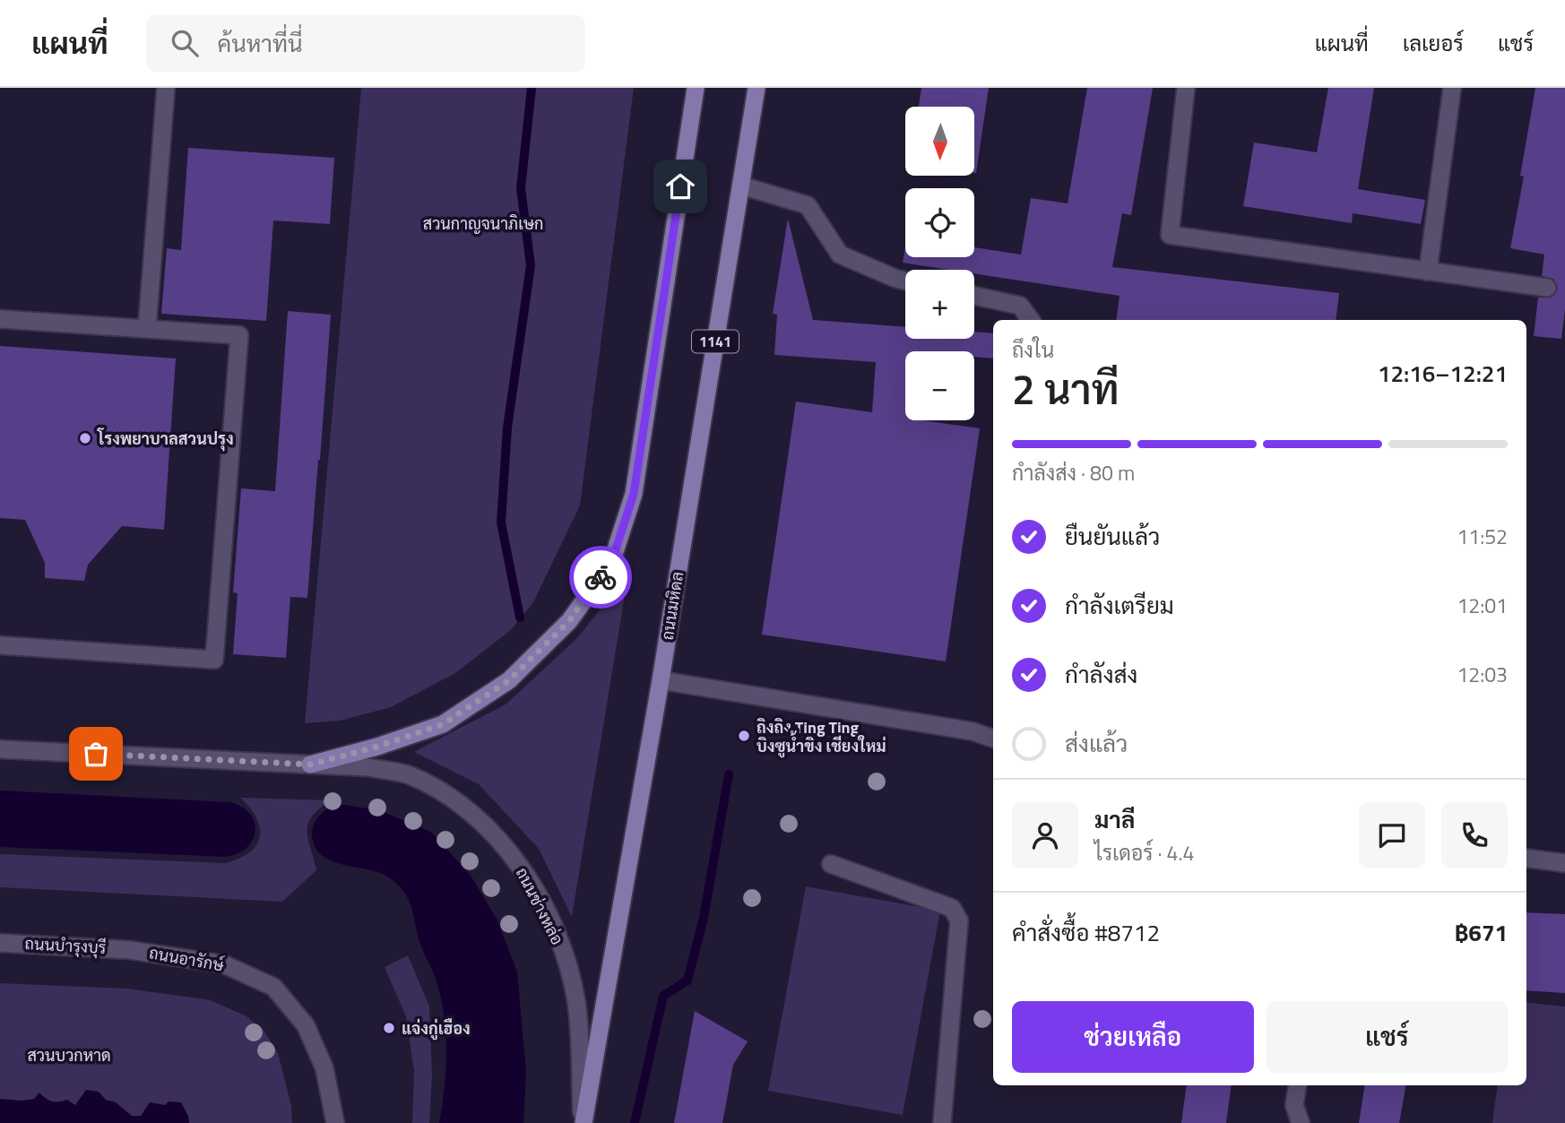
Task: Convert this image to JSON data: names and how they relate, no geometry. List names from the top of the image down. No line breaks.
{"streets":{"main road":["1141","ถนนมหิดล"],"street":["ถนนช่างหล่อ","ถนนบำรุงบุรี","ถนนอารักษ์"]},"crossings":[["ถนนมหิดล","ถนนช่างหล่อ"],["ถนนบำรุงบุรี","ถนนอารักษ์"]],"parks":["สวนกาญจนาภิเษก","สวนบวกหาด"],"places":["โรงพยาบาลสวนปรุง","ถิงถิง Ting Ting บิงซูน้ำขิง เชียงใหม่","แจ่งกู่เฮือง"],"north":"bottom","page":{"header":"แผนที่","search":"ค้นหาที่นี่","nav":["แผนที่","เลเยอร์","แชร์"],"map_buttons":["+","−"],"heading":["2 นาที","ถึงใน","12:16–12:21"],"panel":["มาลี","ไรเดอร์ · 4.4","คำสั่งซื้อ #8712","฿671"],"bar":"กำลังส่ง · 80 m","list":[["ยืนยันแล้ว","11:52"],["กำลังเตรียม","12:01"],["กำลังส่ง","12:03"],"ส่งแล้ว"],"buttons":["ช่วยเหลือ","แชร์"]}}
